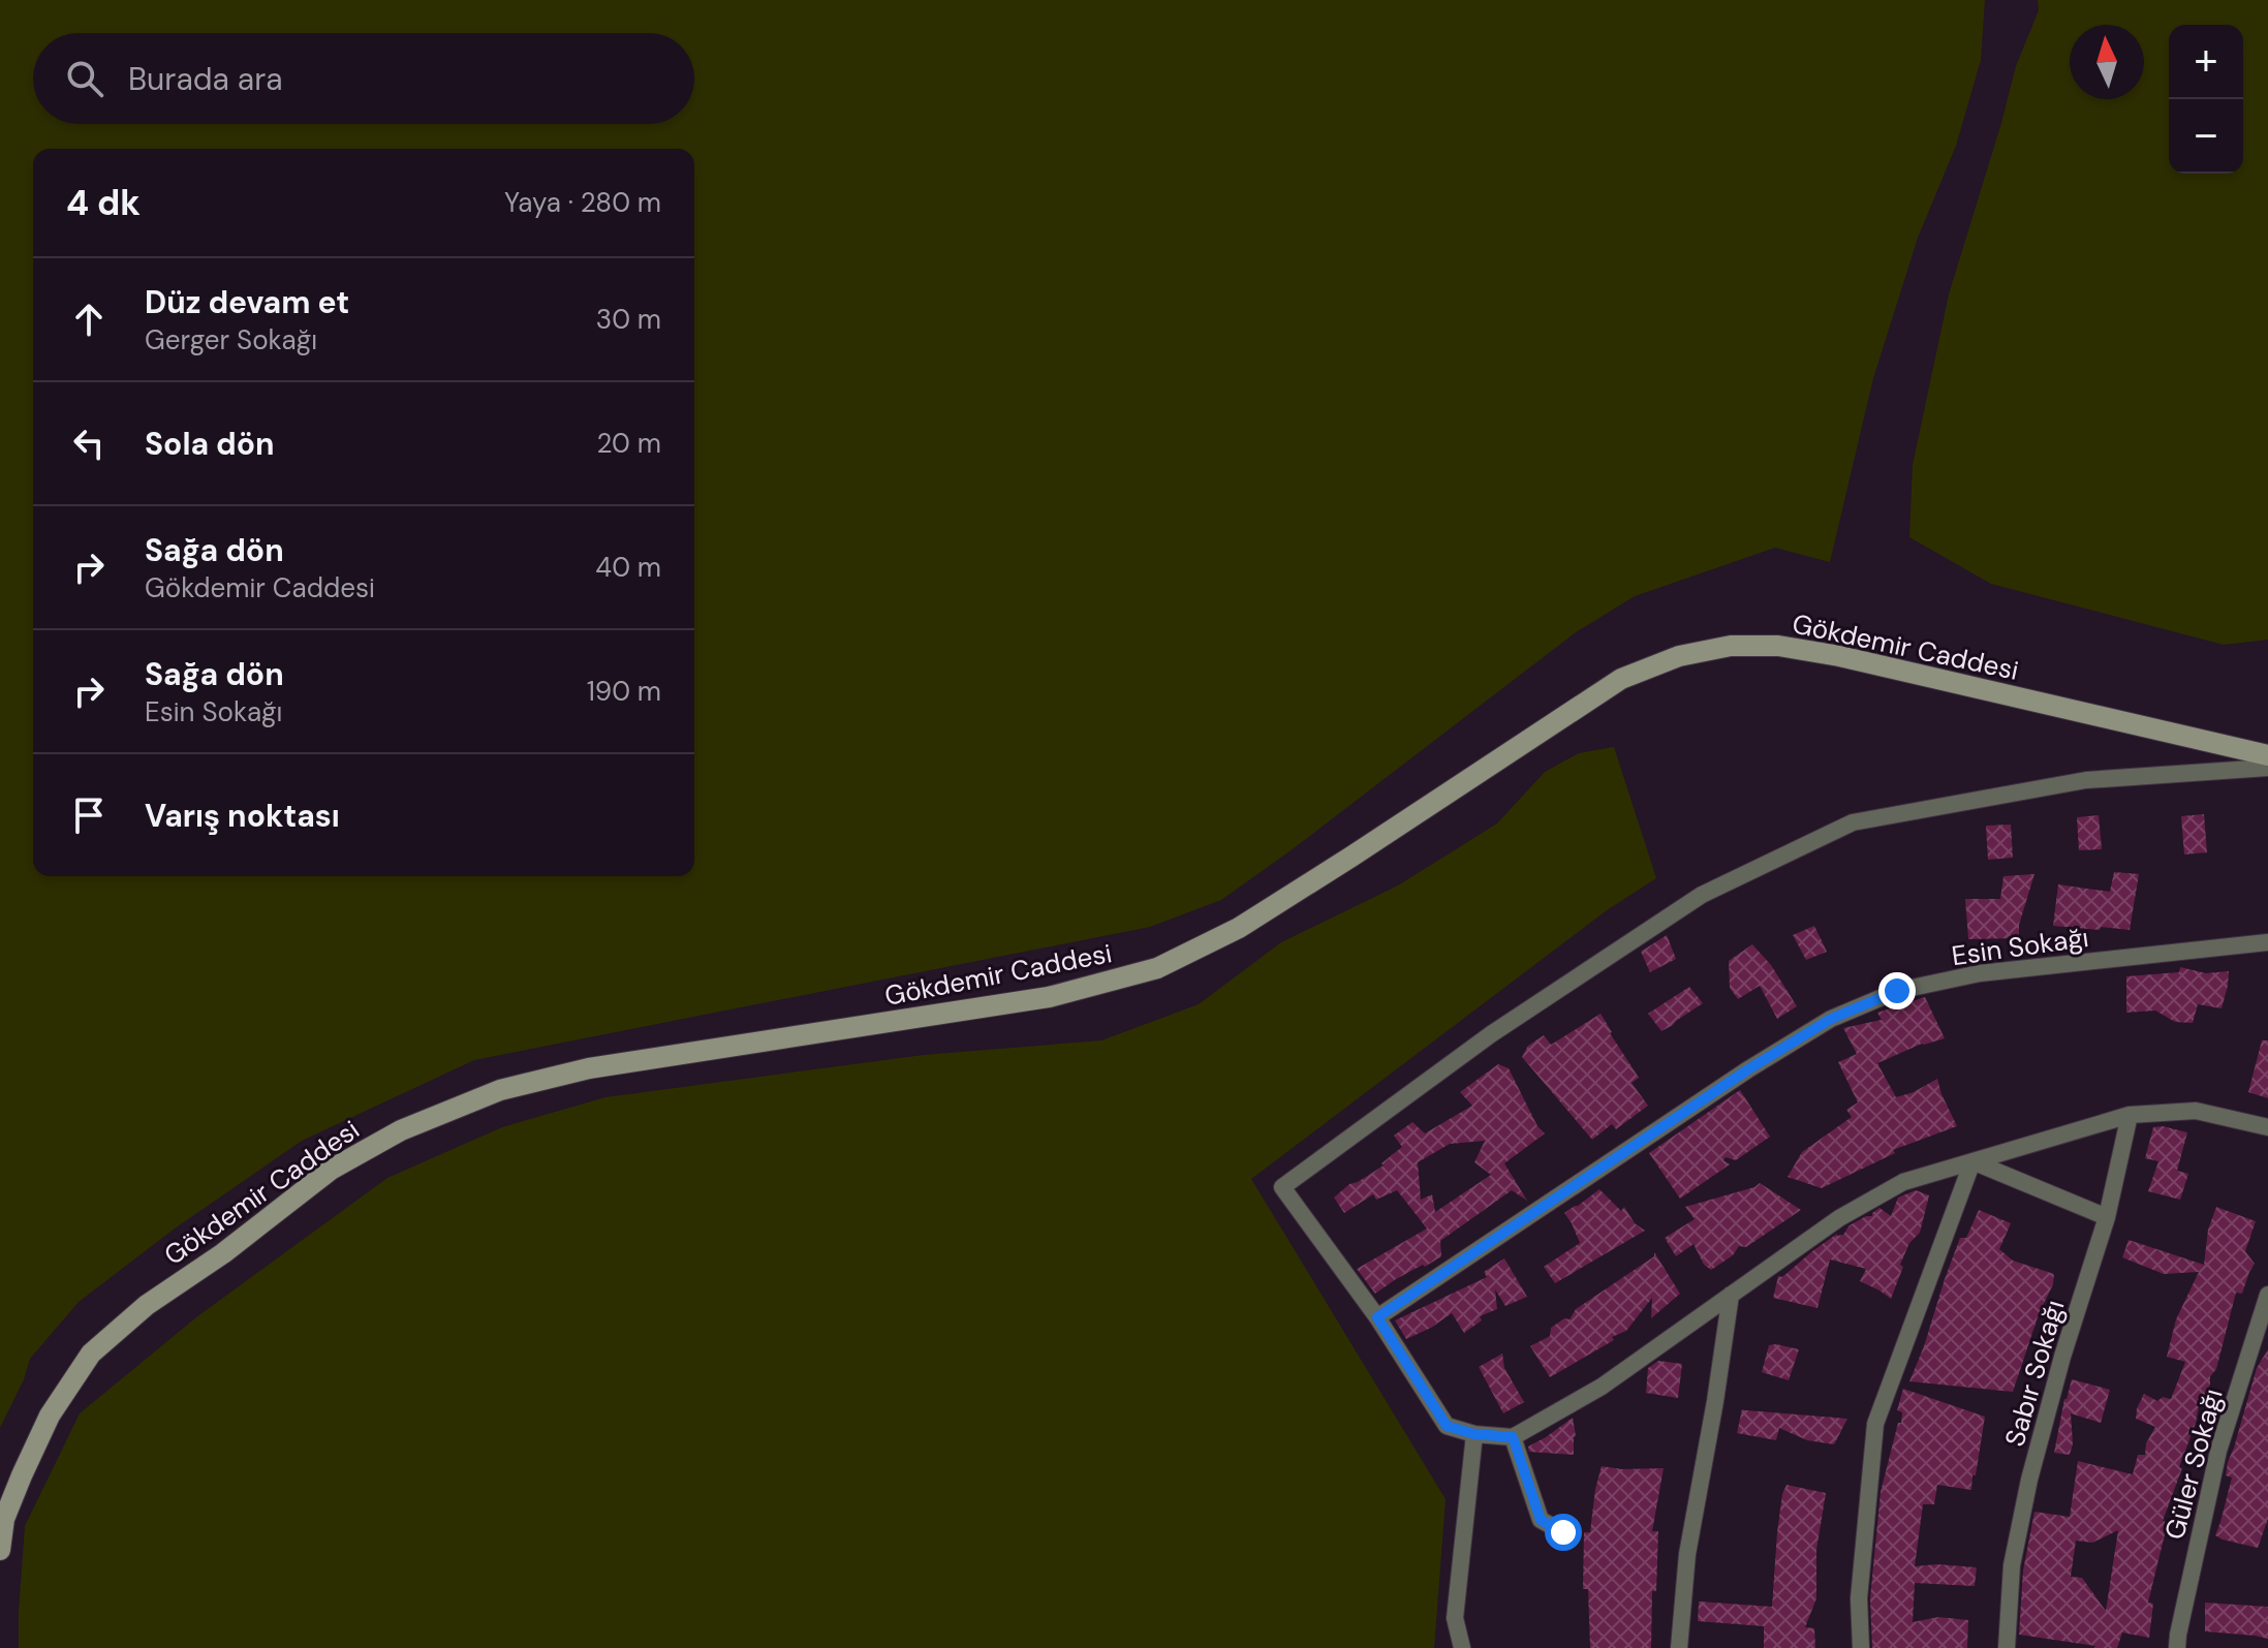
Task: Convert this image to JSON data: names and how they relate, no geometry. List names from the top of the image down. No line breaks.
{"streets":{"main road":["Gökdemir Caddesi"],"street":["Esin Sokağı","Sabır Sokağı","Güler Sokağı"]},"north":"top","page":{"map_buttons":["+","−"],"search":"Burada ara","heading":["4 dk","Yaya · 280 m"],"list":[["Düz devam et","Gerger Sokağı","30 m"],["Sola dön","20 m"],["Sağa dön","Gökdemir Caddesi","40 m"],["Sağa dön","Esin Sokağı","190 m"],"Varış noktası"]}}
